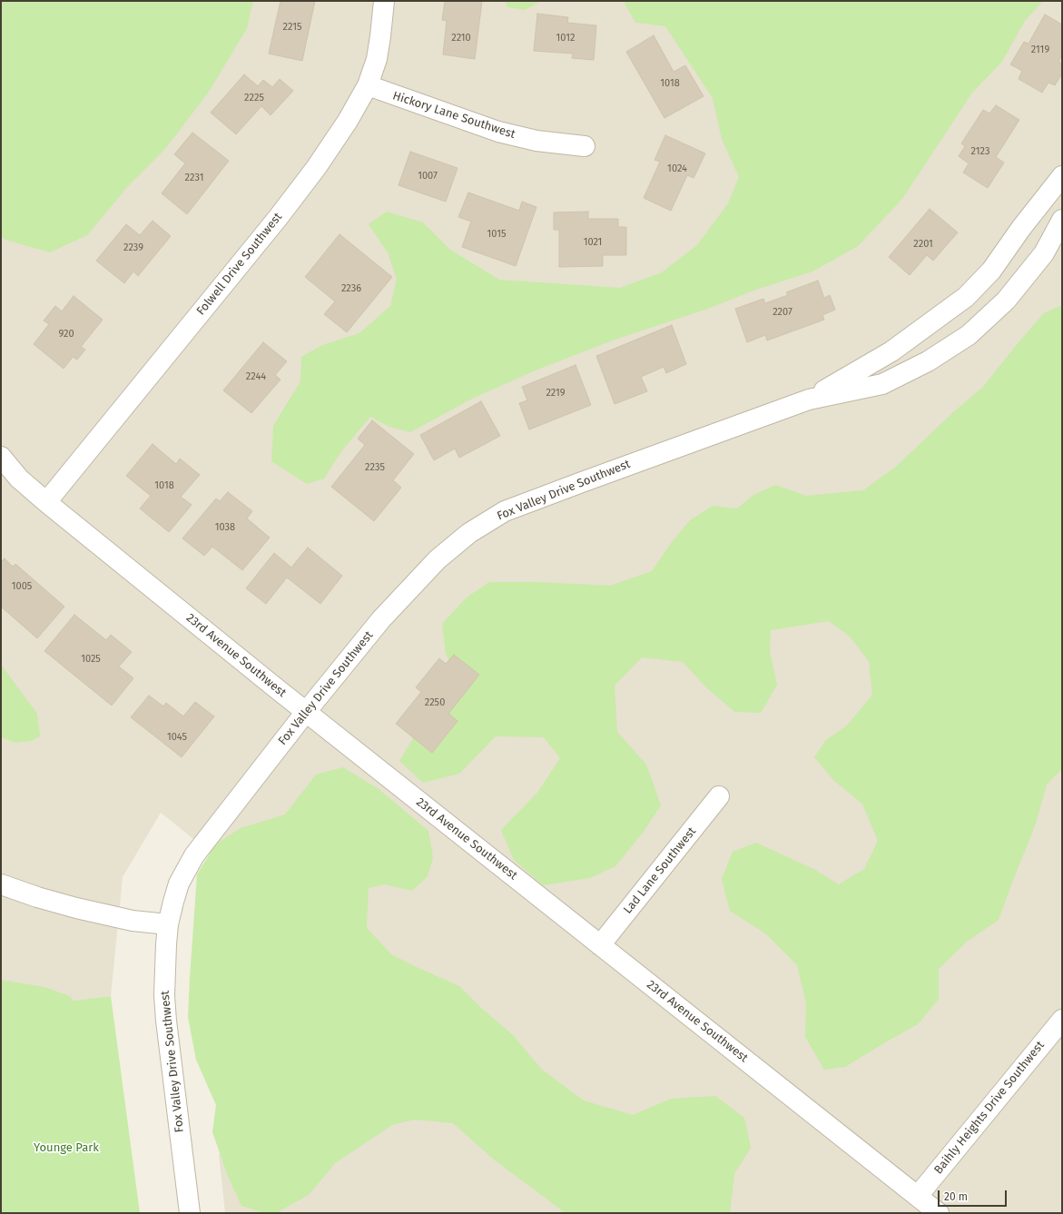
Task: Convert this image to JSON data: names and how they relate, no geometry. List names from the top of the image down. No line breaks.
{"streets":{"street":["Hickory Lane Southwest","Folwell Drive Southwest","Fox Valley Drive Southwest","23rd Avenue Southwest","Lad Lane Southwest","Baihly Heights Drive Southwest"]},"crossings":[["Hickory Lane Southwest","Folwell Drive Southwest"],["Folwell Drive Southwest","23rd Avenue Southwest"],["Fox Valley Drive Southwest","23rd Avenue Southwest"],["23rd Avenue Southwest","Lad Lane Southwest"],["23rd Avenue Southwest","Baihly Heights Drive Southwest"]],"parks":["Younge Park"],"house_numbers":["2215","2210","1012","2119","1018","2225","2123","1024","1007","2231","1015","1021","2201","2239","2236","2207","920","2244","2219","2235","1018","1038","1005","1025","2250","1045"],"scale_bar":"20 m"}
